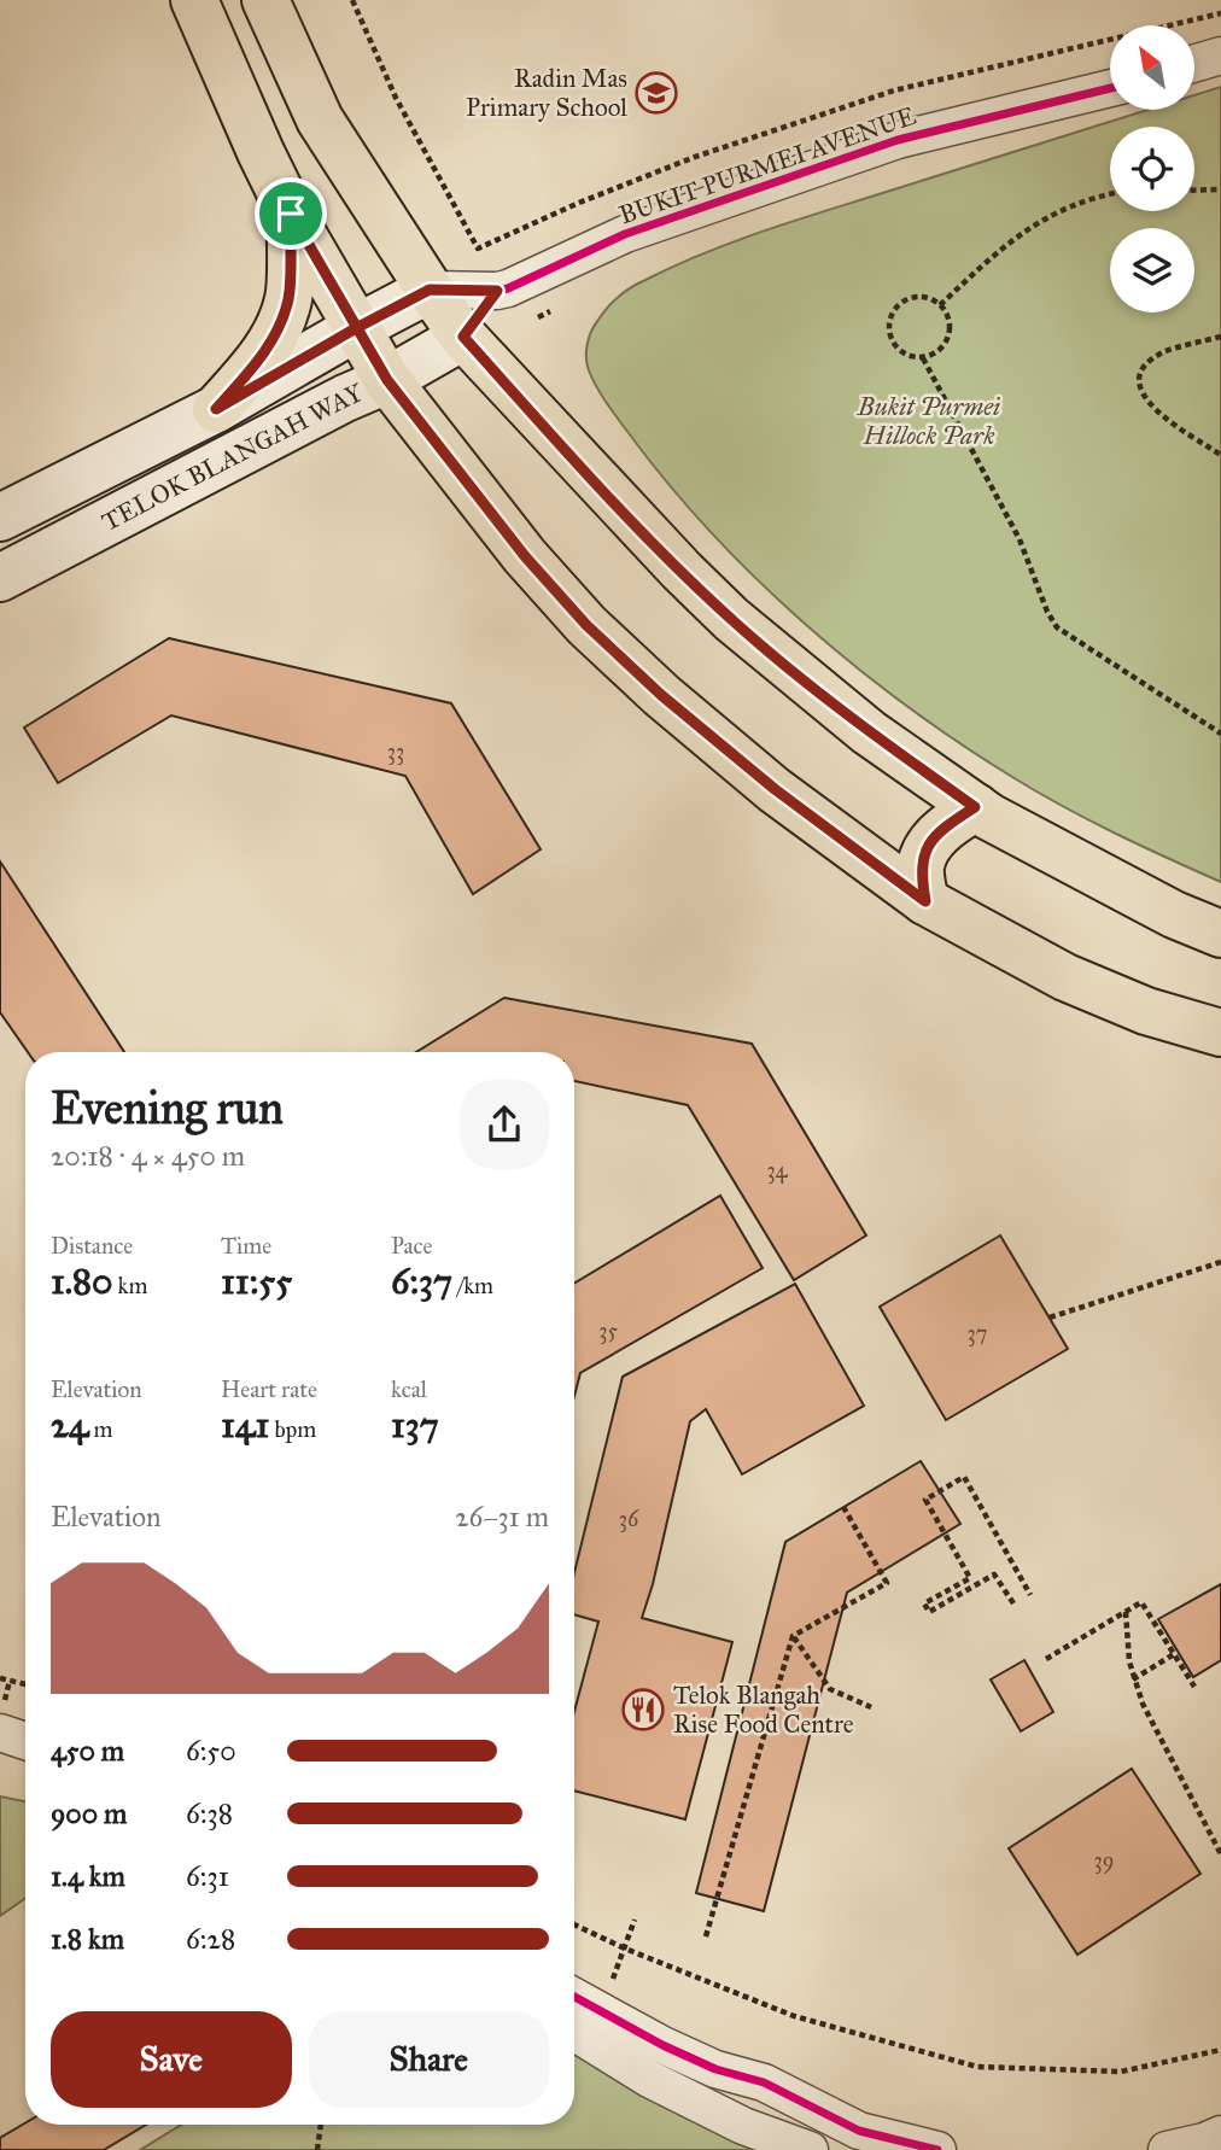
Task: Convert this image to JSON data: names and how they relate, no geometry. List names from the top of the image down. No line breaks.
{"streets":{"main road":["TELOK BLANGAH WAY"],"street":["BUKIT PURMEI AVENUE"]},"crossings":[["BUKIT PURMEI AVENUE","TELOK BLANGAH WAY"]],"parks":["Bukit Purmei Hillock Park"],"places":{"school or university":["Radin Mas Primary School"],"restaurant":["Telok Blangah Rise Food Centre"]},"house_numbers":["33","34","35","37","36","39"],"north":"top left","page":{"heading":["Evening run","20:18 · 4 × 450 m"],"stats":[["Distance","1.80 km"],["Time","11:55"],["Pace","6:37 /km"],["Elevation","24 m"],["Heart rate","141 bpm"],["kcal","137"]],"chart":["Elevation","26–31 m"],"list":[{"name":"450 m","note":"6:50"},{"name":"900 m","note":"6:38"},{"name":"1.4 km","note":"6:31"},{"name":"1.8 km","note":"6:28"}],"buttons":["Save","Share"]}}
